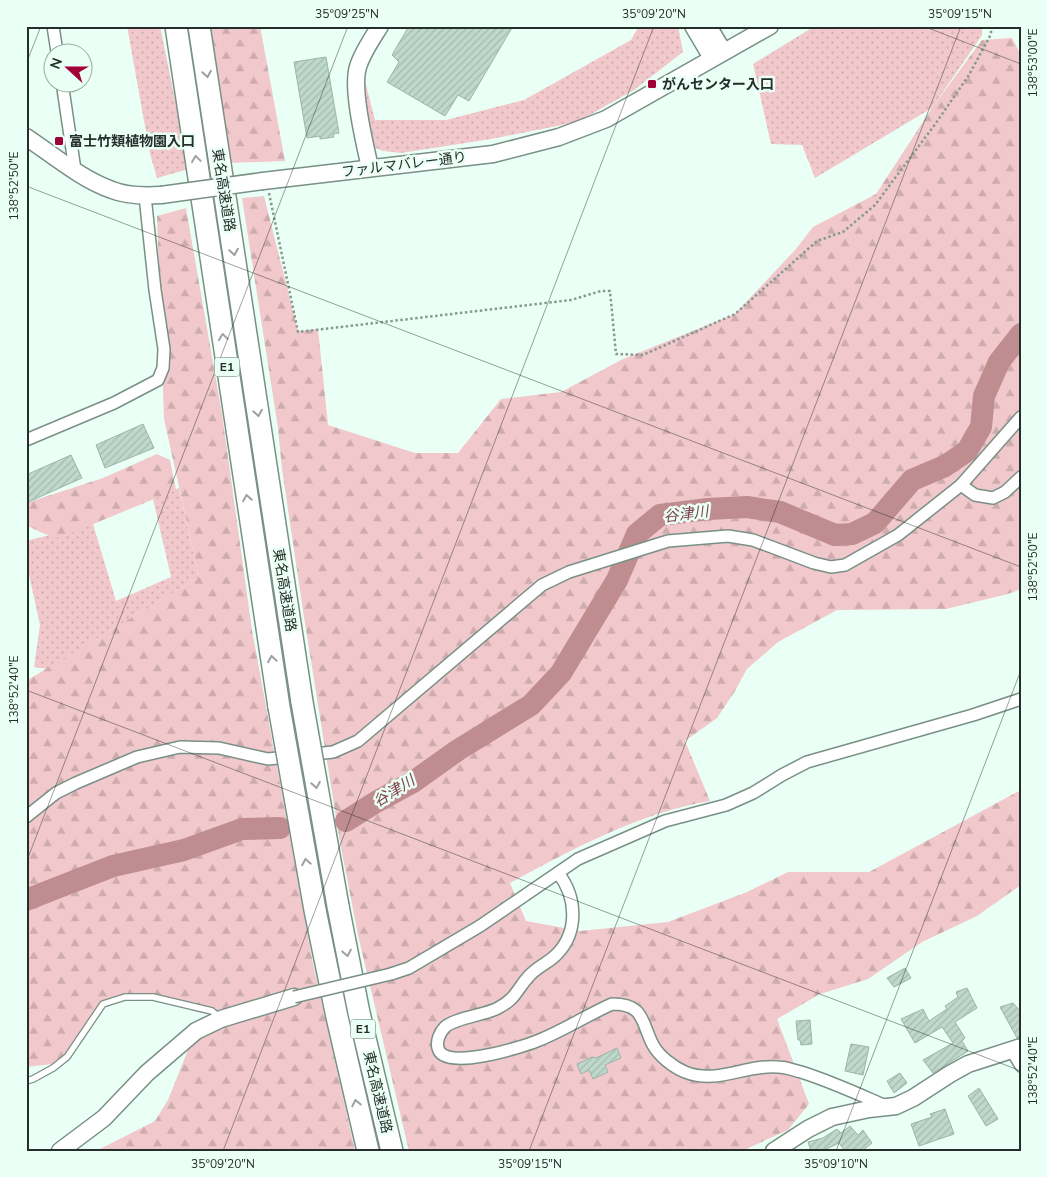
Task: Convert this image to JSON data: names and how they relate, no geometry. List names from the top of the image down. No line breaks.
{"streets":{"highway":["東名高速道路","E1"],"street":["ファルマバレー通り"]},"water":["谷津川"],"places":{"transit":["がんセンター入口","富士竹類植物園入口"]},"north":"left","coordinates":["35°09'25\"N","35°09'20\"N","35°09'15\"N","138°53'00\"E","138°52'50\"E","138°52'40\"E","35°09'10\"N"]}
